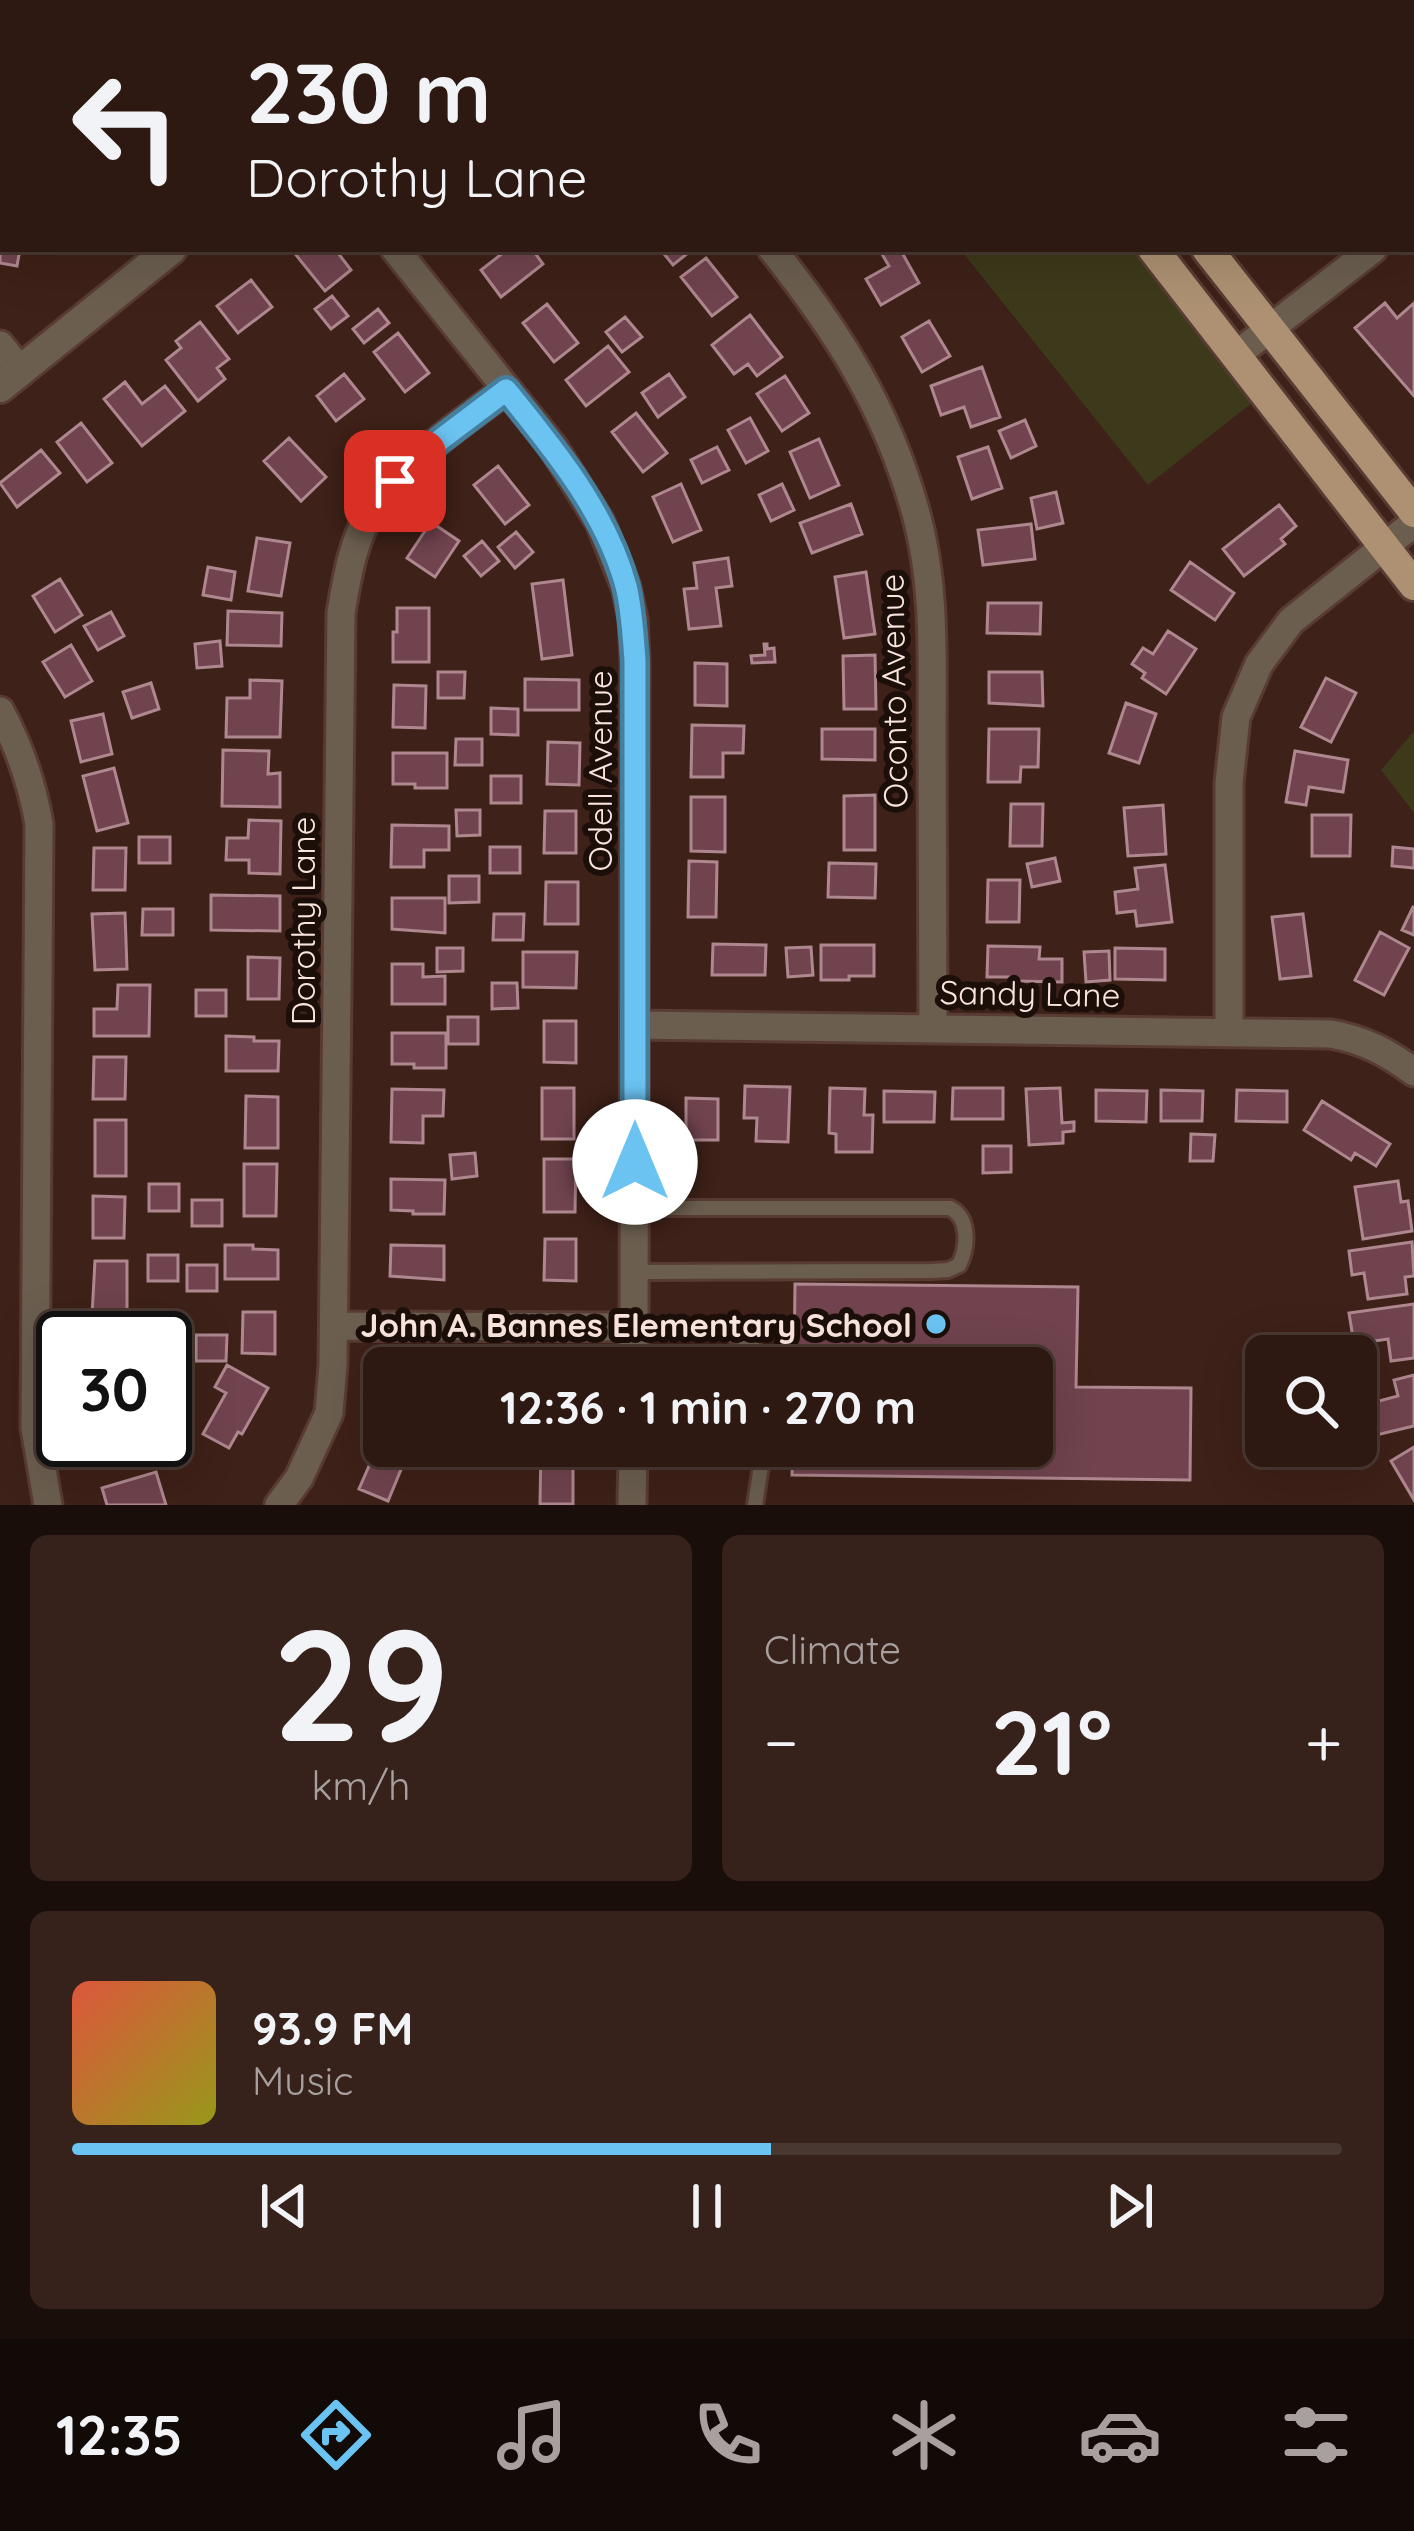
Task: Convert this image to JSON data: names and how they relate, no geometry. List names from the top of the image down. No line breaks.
{"streets":{"street":["Oconto Avenue","Odell Avenue","Dorothy Lane","Sandy Lane"]},"crossings":[["Oconto Avenue","Sandy Lane"],["Odell Avenue","Dorothy Lane"],["Odell Avenue","Sandy Lane"]],"places":["John A. Bannes Elementary School"],"page":{"turn":["230 m","Dorothy Lane"],"limit":"30","trip":"12:36 · 1 min · 270 m","tile":[["29","km/h"],"Climate"],"heat":["−","21°","+"],"song":["93.9 FM","Music"],"tabs":"12:35"}}
